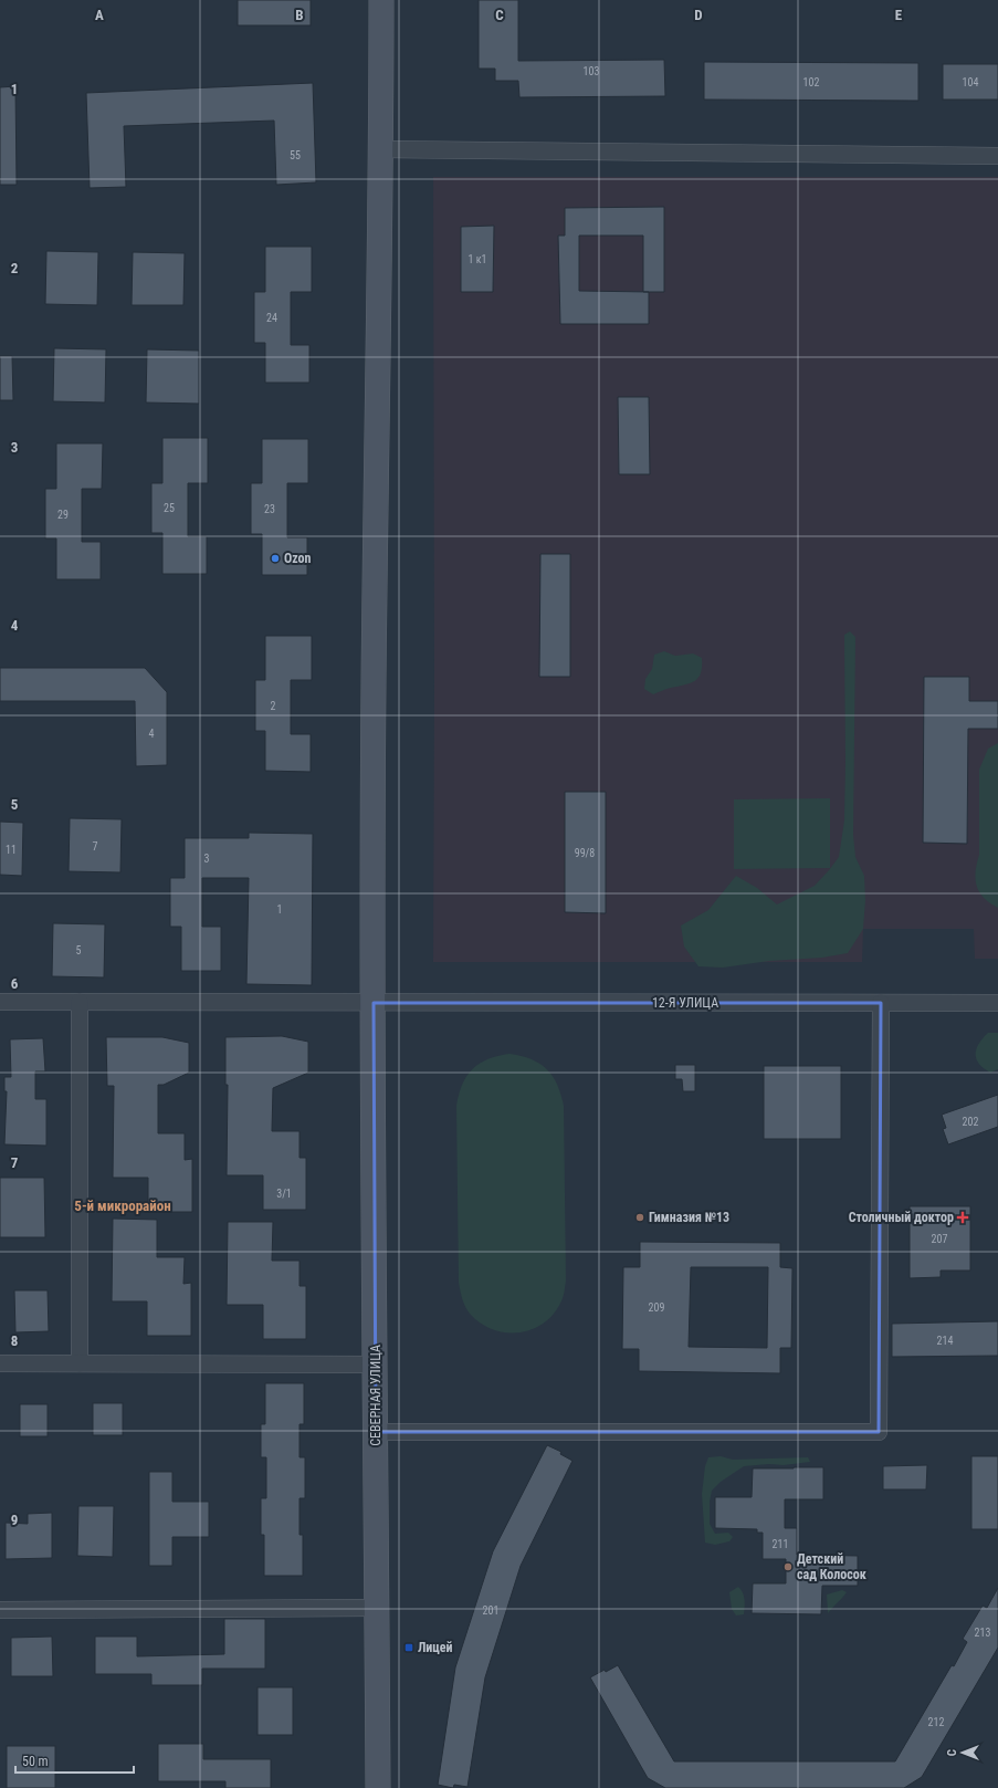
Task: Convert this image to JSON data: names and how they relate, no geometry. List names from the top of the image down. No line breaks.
{"streets":{"street":["12-Я УЛИЦА","СЕВЕРНАЯ УЛИЦА"]},"crossings":[["12-Я УЛИЦА","СЕВЕРНАЯ УЛИЦА"]],"districts":["5-й микрорайон"],"places":{"other":["Ozon","Гимназия №13","Детский сад Колосок"],"health":["Столичный доктор"],"transit":["Лицей"]},"house_numbers":["103","102","104","55","1 к1","24","25","23","29","2","4","7","11","99/8","3","1","5","202","3/1","207","209","214","211","201","213","212"],"scale_bar":"50 m","north":"left","grid":{"columns":["A","B","C","D","E"],"rows":["1","2","3","4","5","6","7","8","9"]}}
